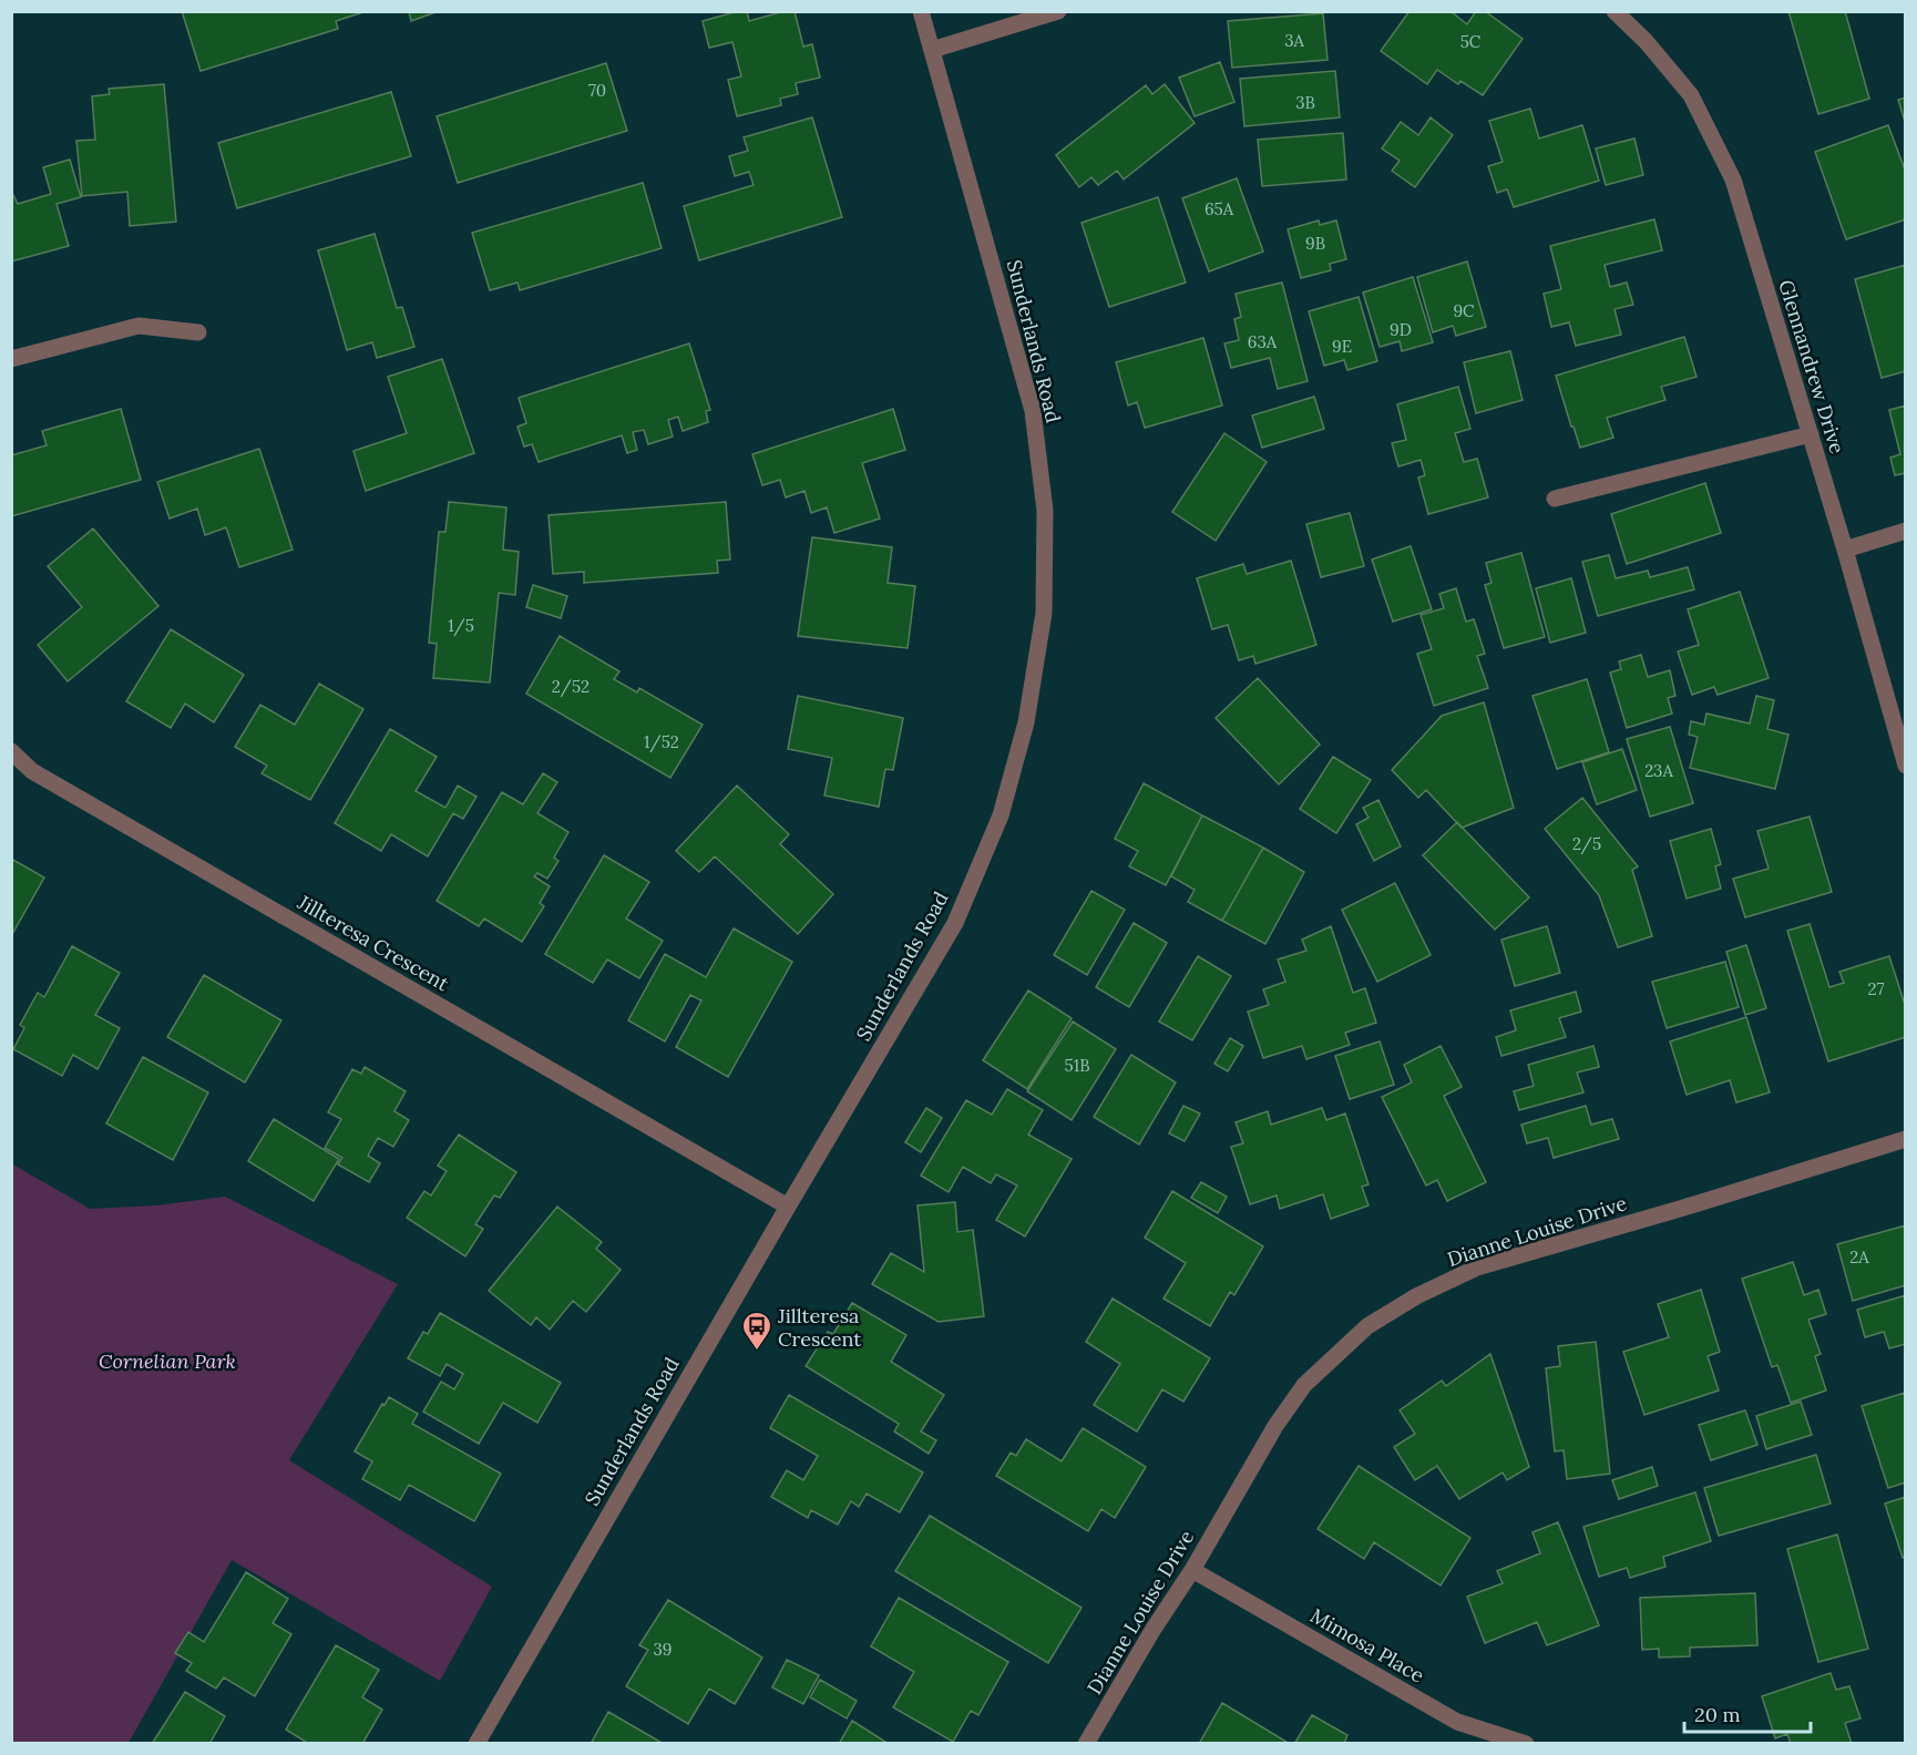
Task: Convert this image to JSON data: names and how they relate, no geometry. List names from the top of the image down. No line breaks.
{"streets":{"street":["Sunderlands Road","Glennandrew Drive","Jillteresa Crescent","Dianne Louise Drive","Mimosa Place"]},"crossings":[["Sunderlands Road","Jillteresa Crescent"],["Dianne Louise Drive","Mimosa Place"]],"parks":["Cornelian Park"],"places":{"bus stop":["Jillteresa Crescent"]},"house_numbers":["3A","5C","70","3B","65A","9B","9C","9D","63A","9E","1/5","2/52","1/52","23A","2/5","27","51B","2A","39"],"scale_bar":"20 m"}
